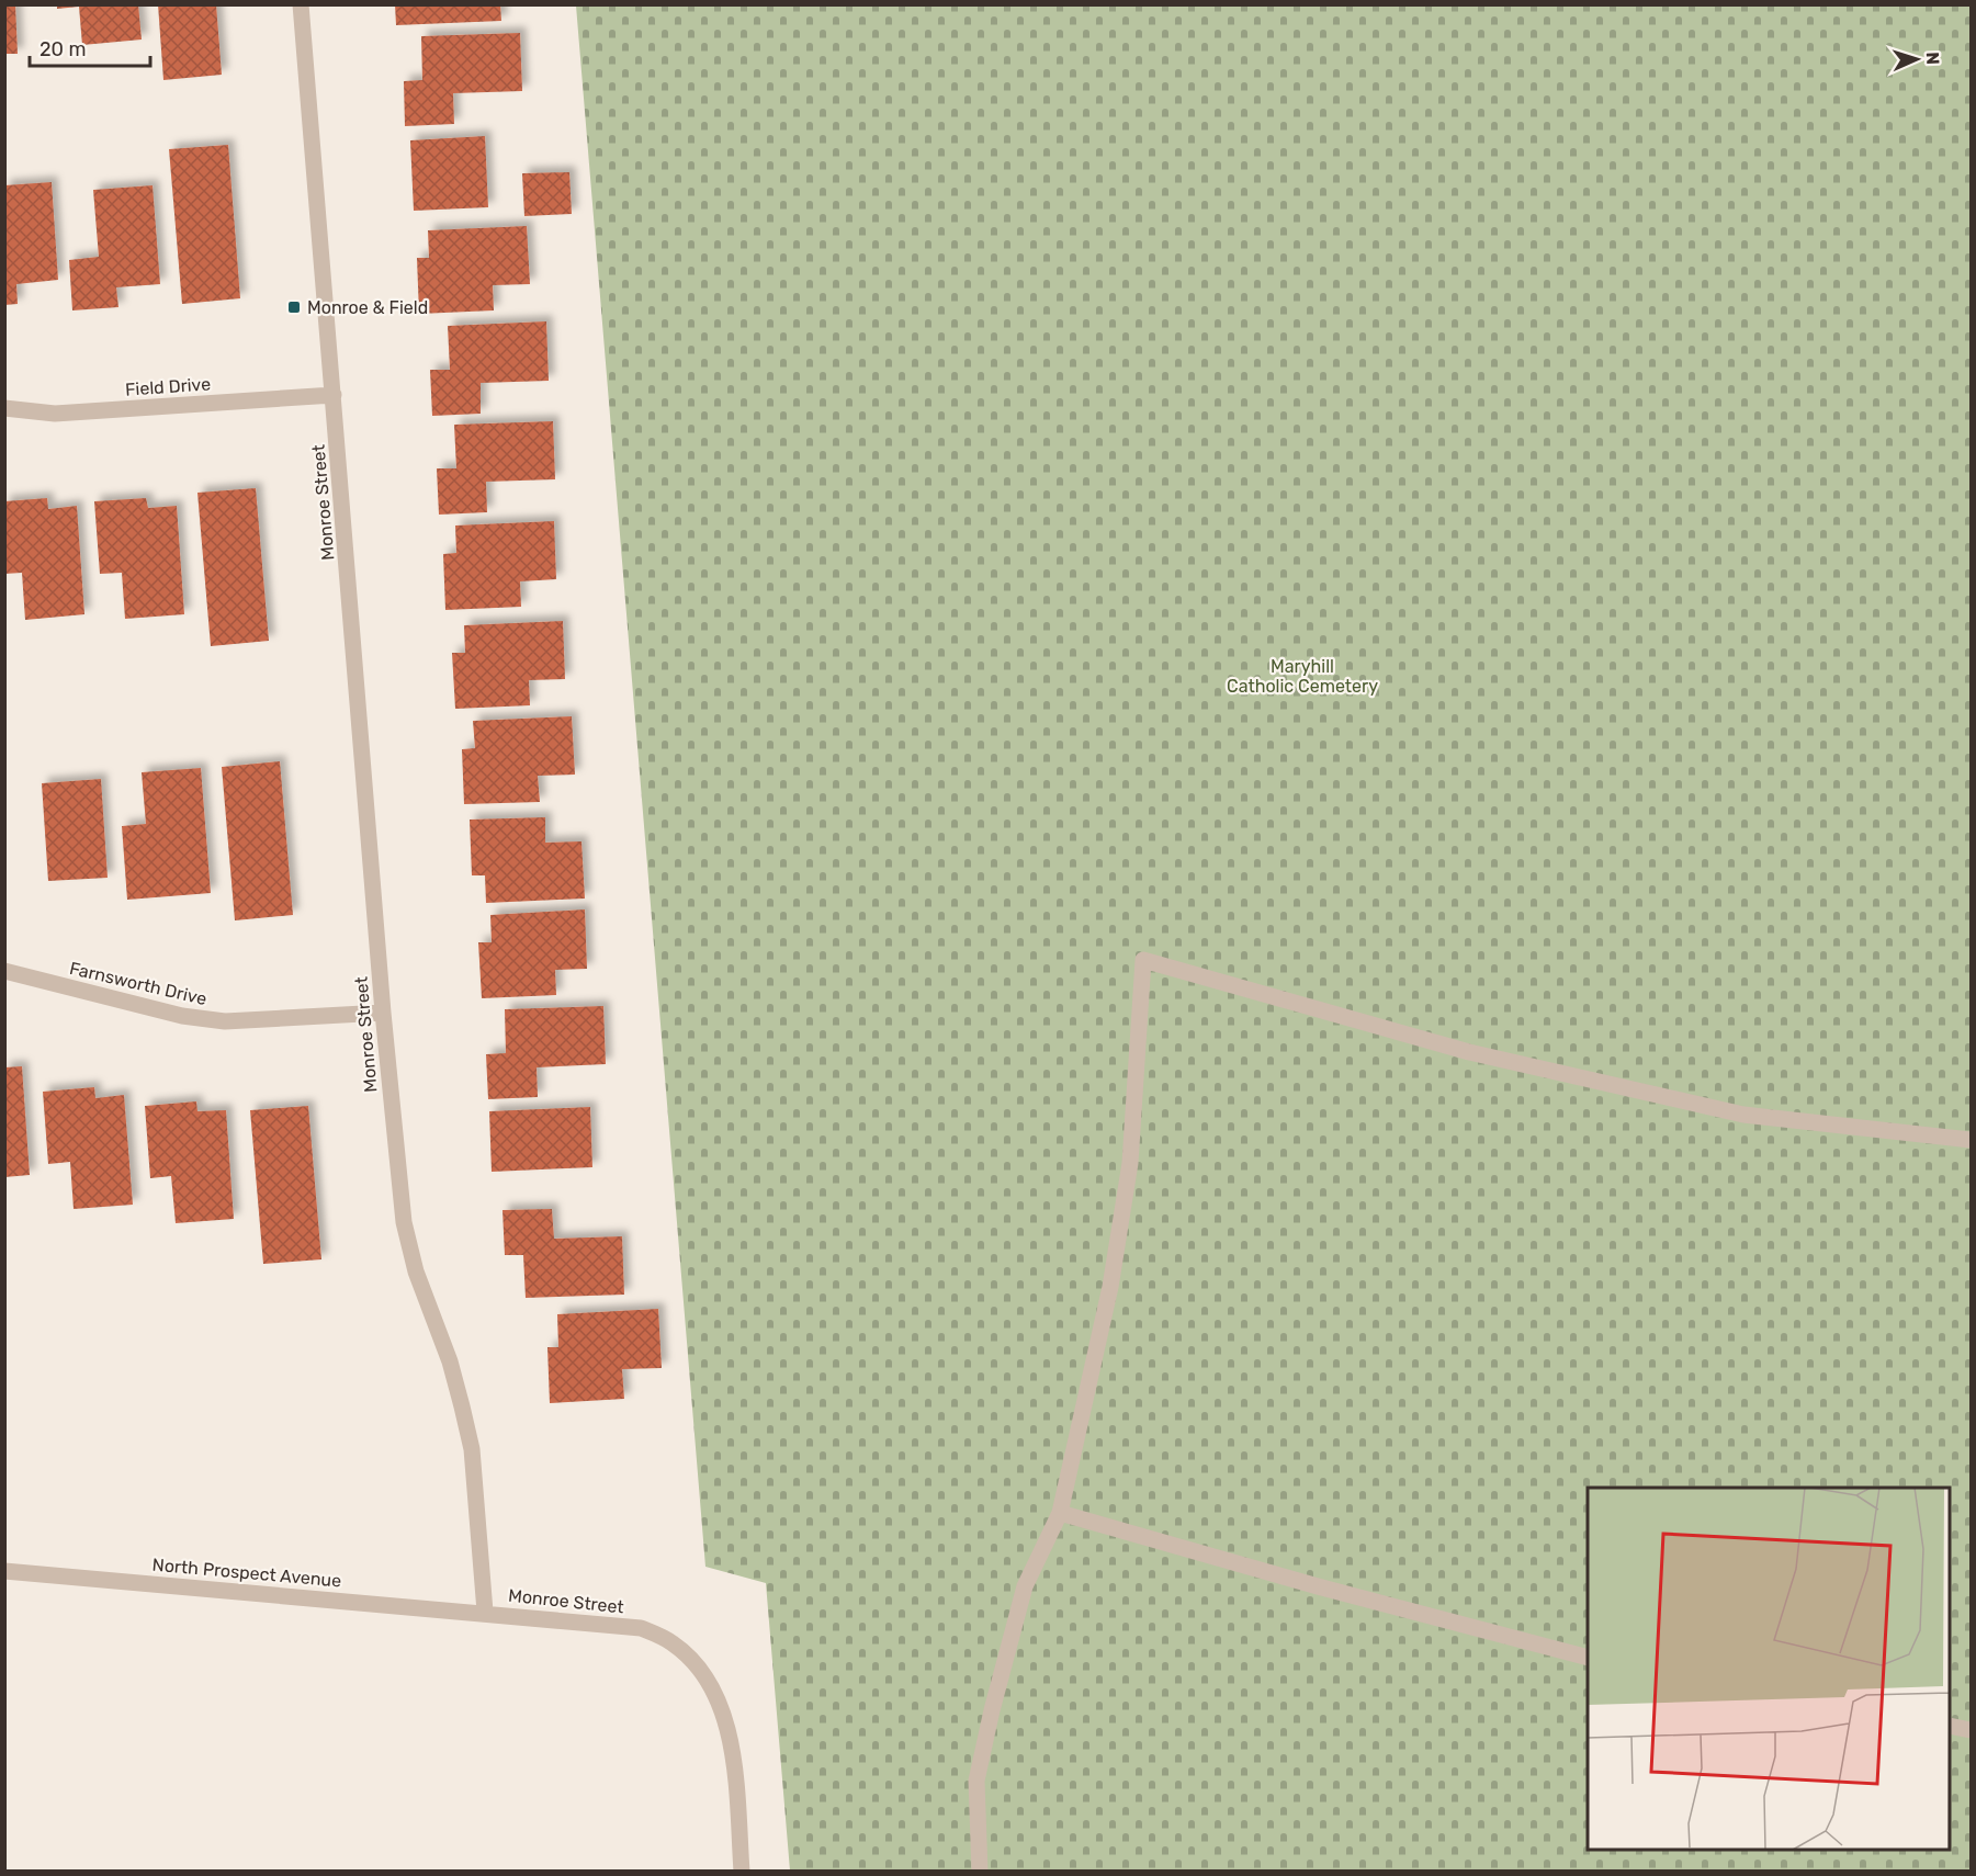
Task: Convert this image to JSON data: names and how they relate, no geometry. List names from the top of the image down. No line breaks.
{"streets":{"street":["Field Drive","Monroe Street","Farnsworth Drive","North Prospect Avenue"]},"crossings":[["Field Drive","Monroe Street"],["Monroe Street","Farnsworth Drive"],["Monroe Street","North Prospect Avenue"]],"parks":["Maryhill Catholic Cemetery"],"places":{"transit":["Monroe & Field"]},"scale_bar":"20 m","north":"right"}
